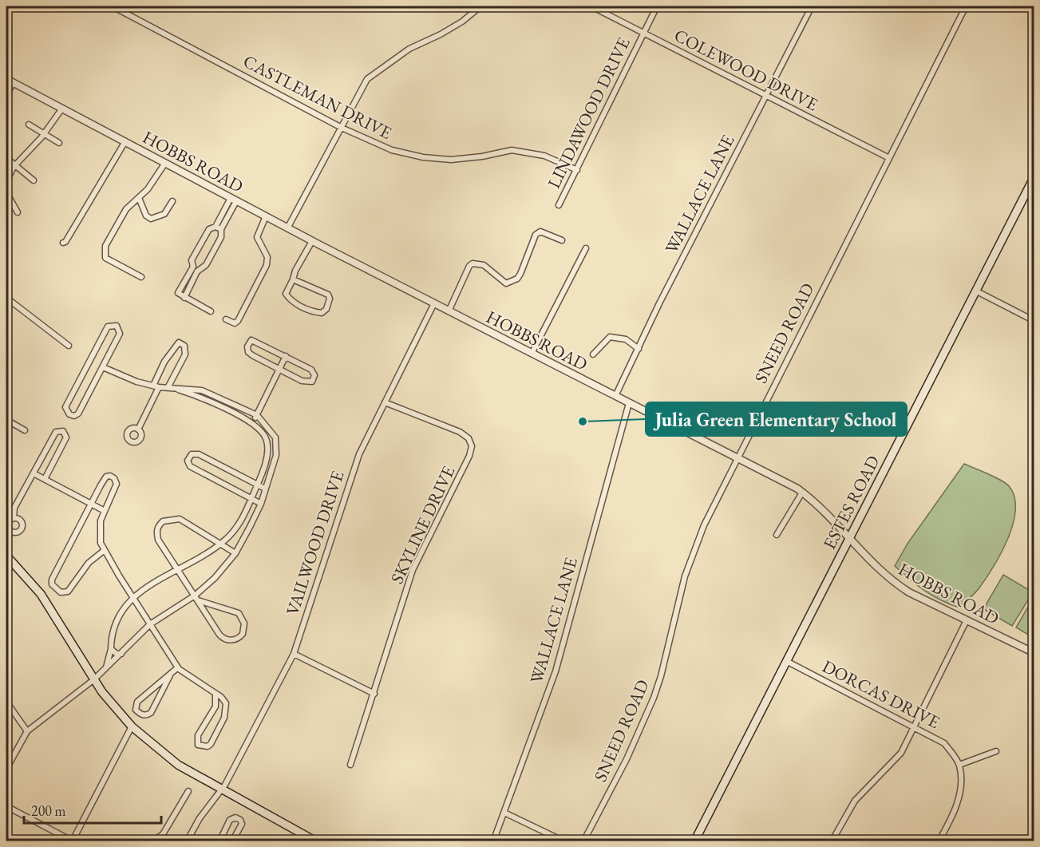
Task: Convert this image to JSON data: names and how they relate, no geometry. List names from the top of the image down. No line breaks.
{"streets":{"main road":["ESTES ROAD"],"street":["COLEWOOD DRIVE","CASTLEMAN DRIVE","LINDAWOOD DRIVE","HOBBS ROAD","WALLACE LANE","SNEED ROAD","SKYLINE DRIVE","VAILWOOD DRIVE","DORCAS DRIVE"]},"crossings":[["COLEWOOD DRIVE","LINDAWOOD DRIVE"],["COLEWOOD DRIVE","WALLACE LANE"],["COLEWOOD DRIVE","SNEED ROAD"],["CASTLEMAN DRIVE","LINDAWOOD DRIVE"],["HOBBS ROAD","WALLACE LANE"],["HOBBS ROAD","SNEED ROAD"],["HOBBS ROAD","ESTES ROAD"],["HOBBS ROAD","VAILWOOD DRIVE"],["ESTES ROAD","DORCAS DRIVE"],["SKYLINE DRIVE","VAILWOOD DRIVE"]],"places":["Julia Green Elementary School"],"scale_bar":"200 m"}
